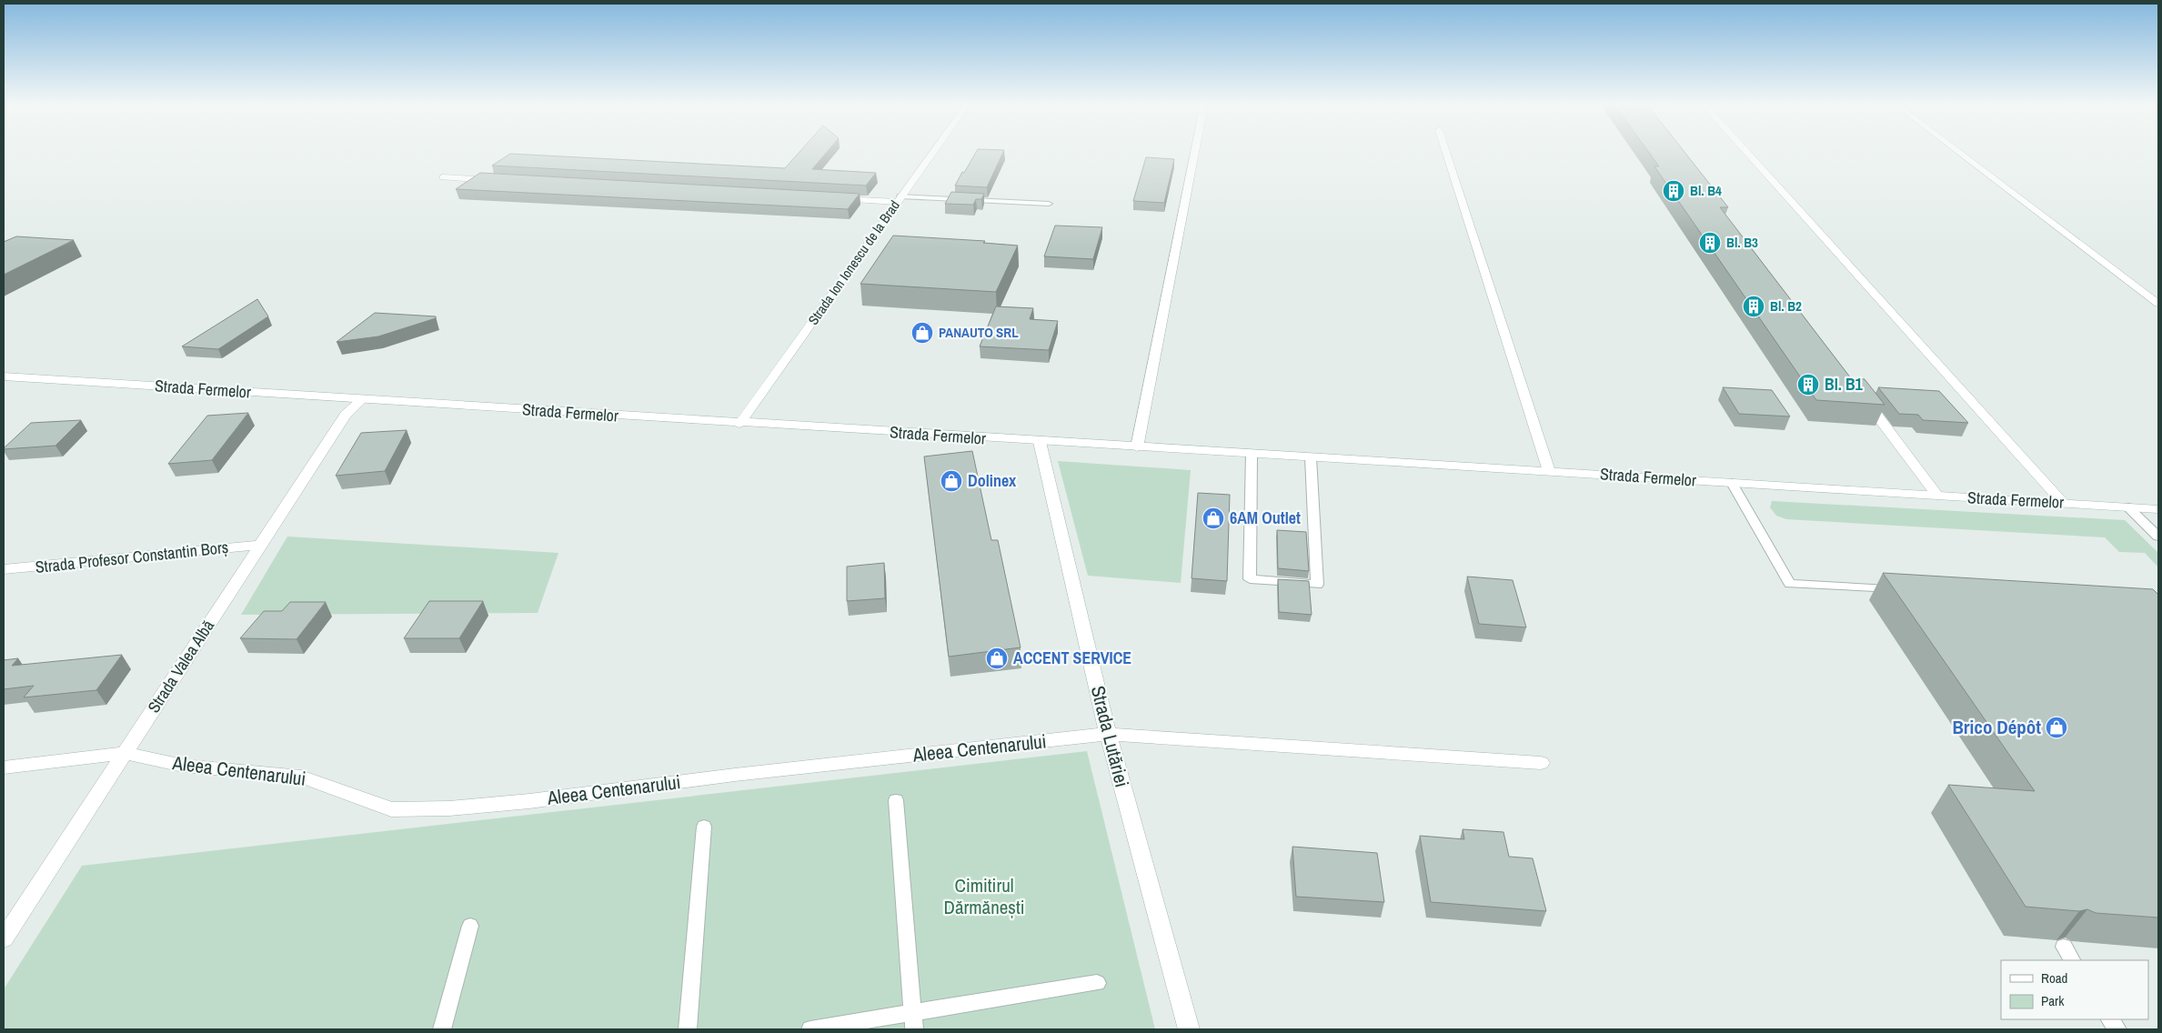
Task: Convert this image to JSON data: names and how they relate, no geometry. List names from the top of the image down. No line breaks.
{"streets":{"street":["Strada Ion Ionescu de la Brad","Strada Fermelor","Strada Profesor Constantin Borș","Strada Valea Albă","Strada Lutăriei","Aleea Centenarului"]},"crossings":[["Strada Ion Ionescu de la Brad","Strada Fermelor"],["Strada Fermelor","Strada Valea Albă"],["Strada Fermelor","Strada Lutăriei"],["Strada Profesor Constantin Borș","Strada Valea Albă"],["Strada Valea Albă","Aleea Centenarului"],["Strada Lutăriei","Aleea Centenarului"]],"parks":["Cimitirul Dărmănești"],"places":{"building":["Bl. B4","Bl. B3","Bl. B2","Bl. B1"],"shop":["PANAUTO SRL","Dolinex","6AM Outlet","ACCENT SERVICE","Brico Dépôt"]},"legend":["Road","Park"]}
